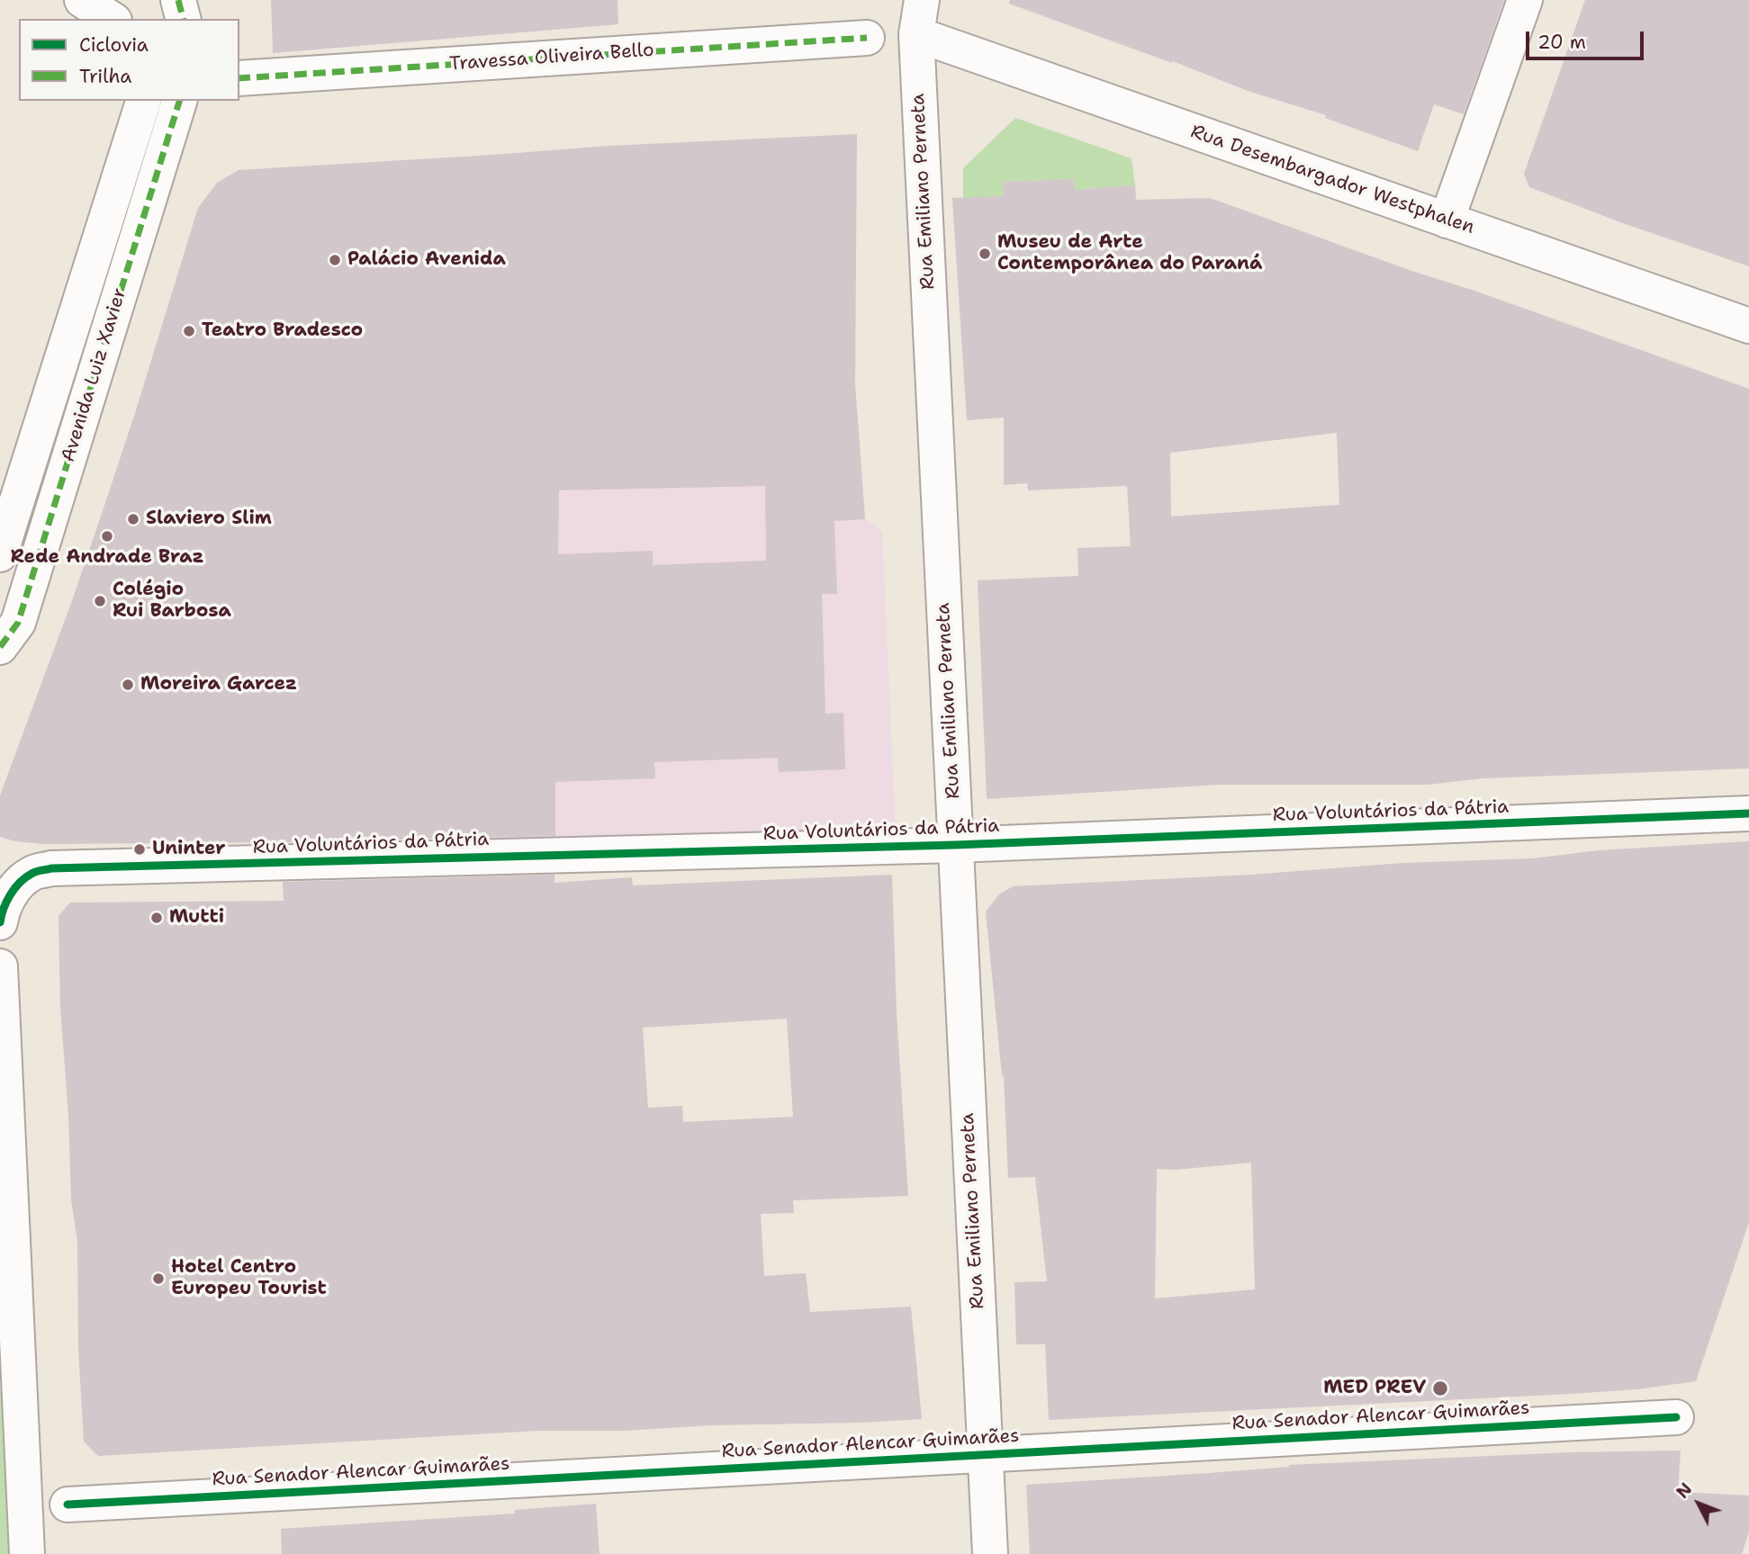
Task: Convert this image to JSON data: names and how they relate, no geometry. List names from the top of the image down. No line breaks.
{"streets":{"street":["Travessa Oliveira Bello","Rua Desembargador Westphalen","Rua Emiliano Perneta","Avenida Luiz Xavier","Rua Voluntários da Pátria","Rua Senador Alencar Guimarães"]},"crossings":[["Rua Desembargador Westphalen","Rua Emiliano Perneta"],["Rua Emiliano Perneta","Rua Voluntários da Pátria"],["Rua Emiliano Perneta","Rua Senador Alencar Guimarães"]],"places":["Museu de Arte Contemporânea do Paraná","Palácio Avenida","Teatro Bradesco","Slaviero Slim","Rede Andrade Braz","Colégio Rui Barbosa","Moreira Garcez","Uninter","Mutti","Hotel Centro Europeu Tourist","MED PREV"],"legend":["Ciclovia","Trilha"],"scale_bar":"20 m","north":"top left"}
